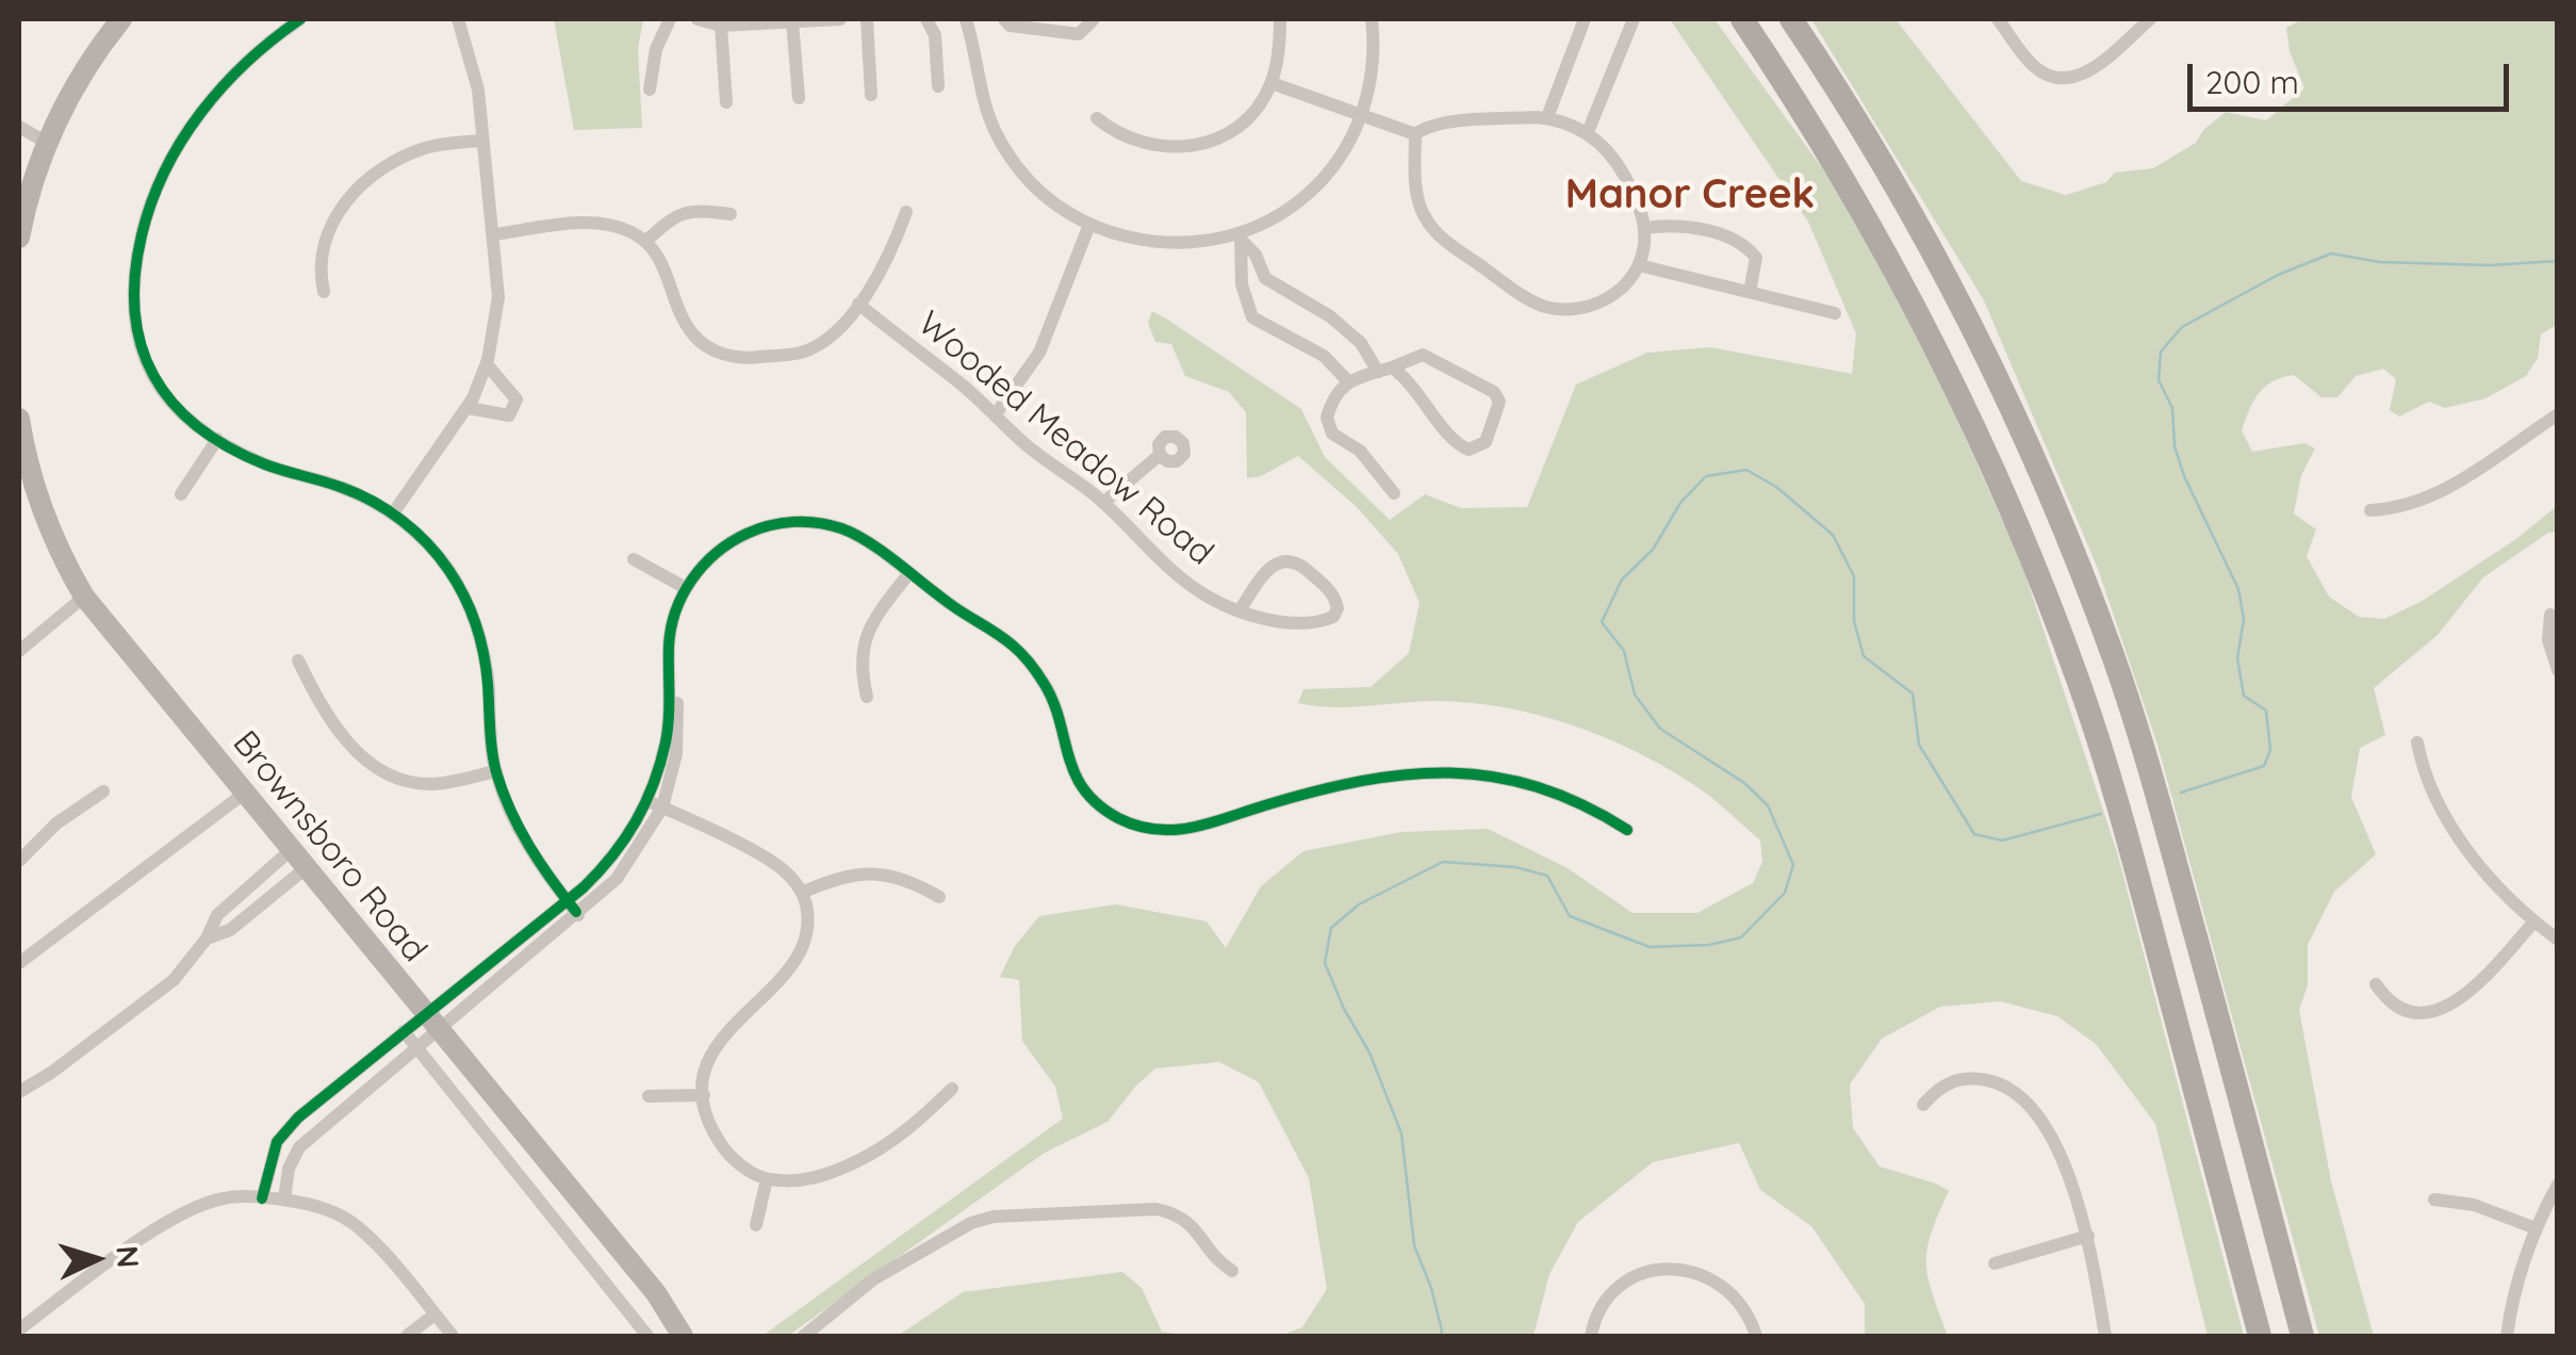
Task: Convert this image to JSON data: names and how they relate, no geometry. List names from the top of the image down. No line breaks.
{"streets":{"main road":["Brownsboro Road"],"street":["Wooded Meadow Road"]},"districts":["Manor Creek"],"scale_bar":"200 m","north":"right"}
